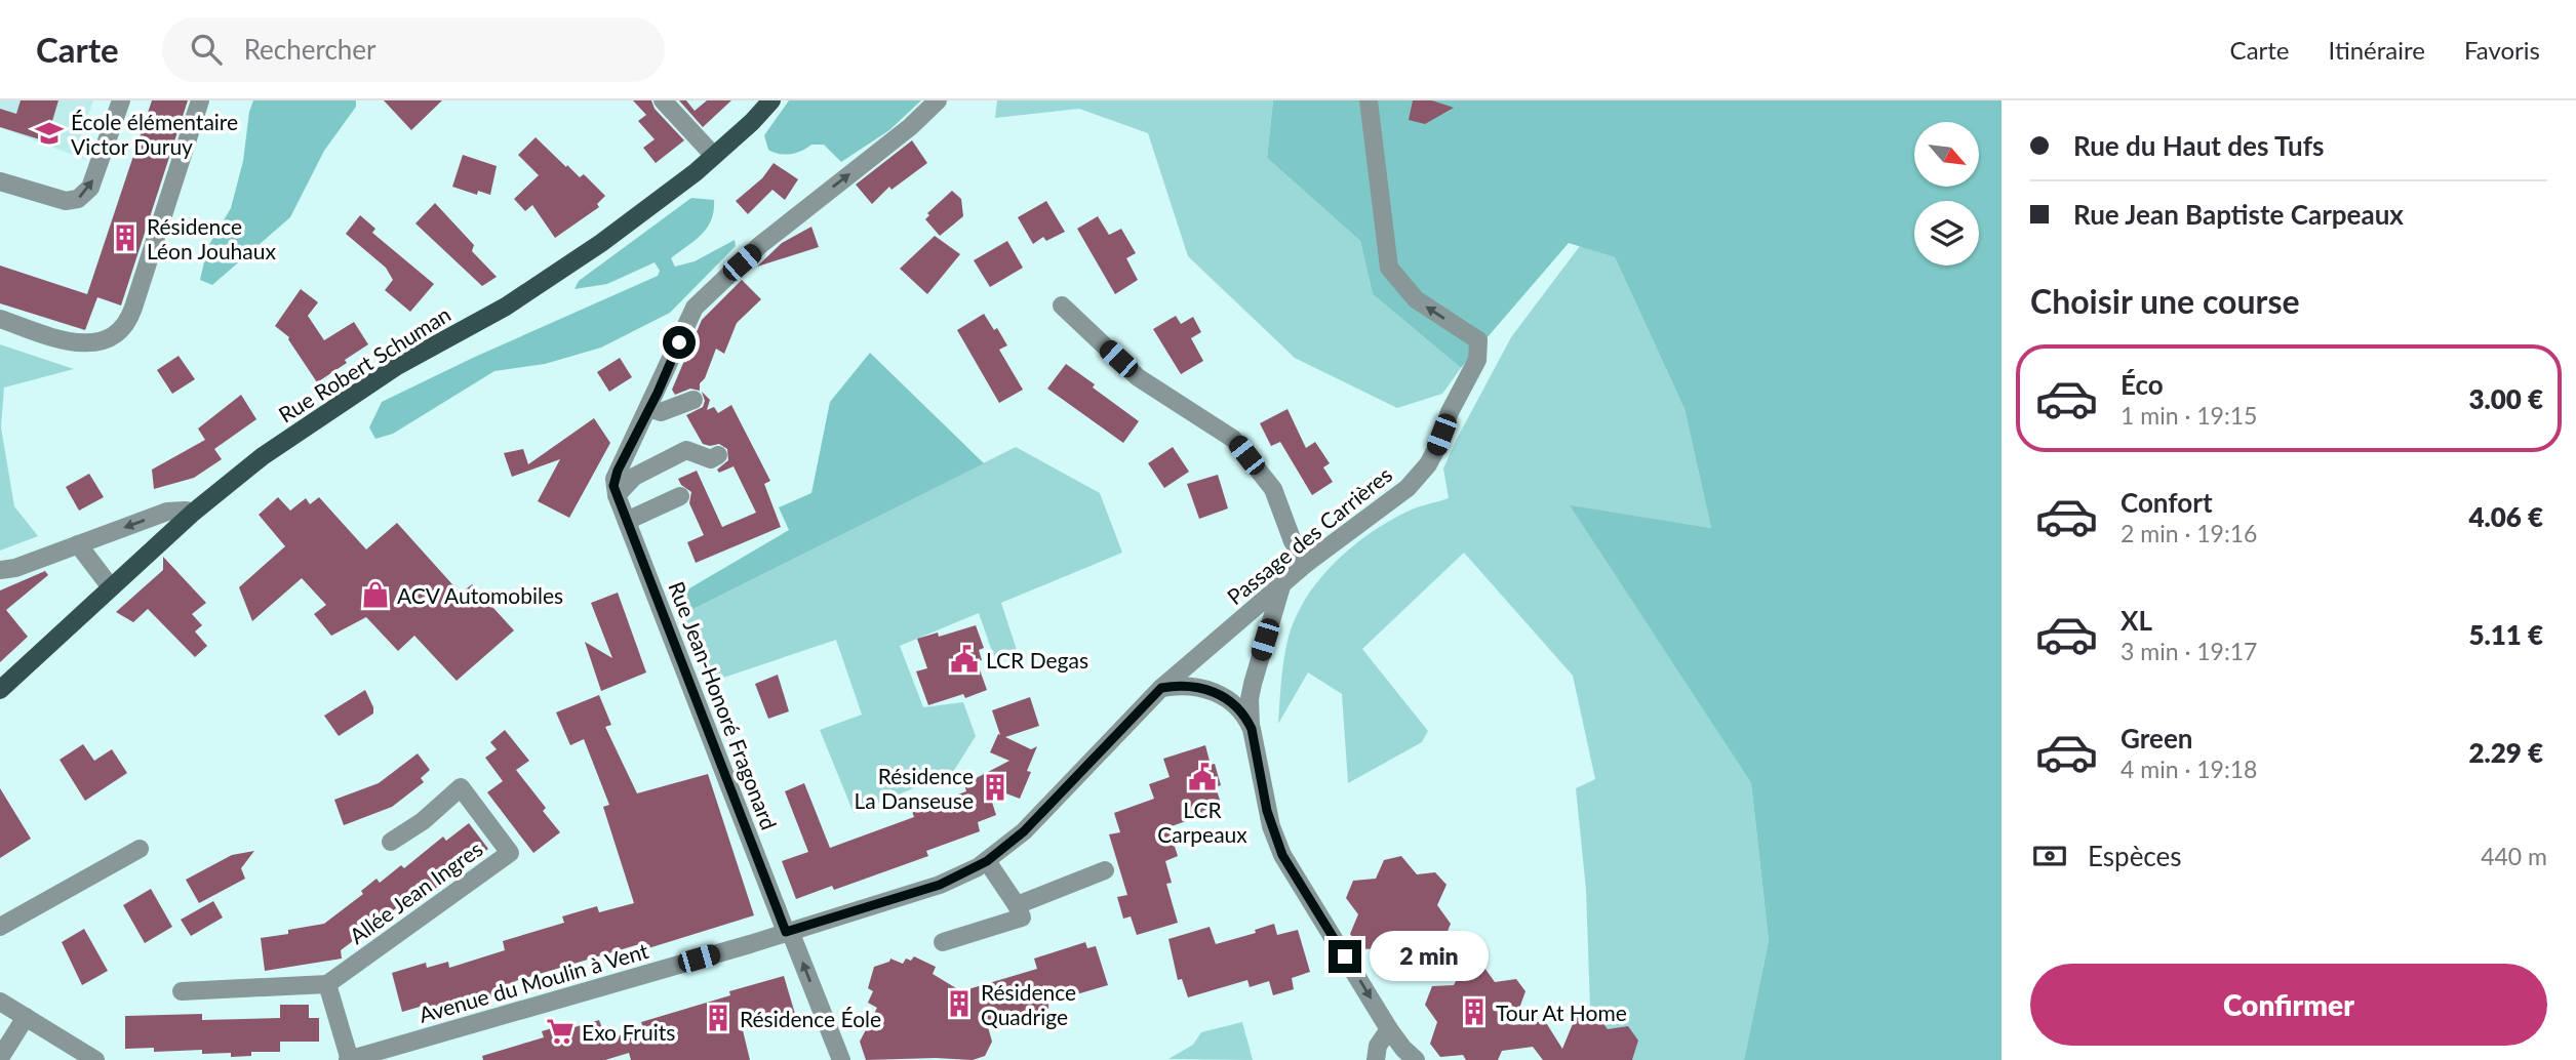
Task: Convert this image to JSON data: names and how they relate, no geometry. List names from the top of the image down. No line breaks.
{"streets":{"main road":["Rue Robert Schuman"],"street":["Passage des Carrières","Rue Jean-Honoré Fragonard","Allée Jean Ingres","Avenue du Moulin à Vent"]},"crossings":[["Passage des Carrières","Avenue du Moulin à Vent"],["Rue Jean-Honoré Fragonard","Avenue du Moulin à Vent"]],"one_way":["Passage des Carrières"],"places":{"school or university":["École élémentaire Victor Duruy"],"building":["Résidence Léon Jouhaux","Résidence La Danseuse","Résidence Quadrige","Tour At Home","Résidence Éole"],"shop":["ACV Automobiles"],"public building":["LCR Degas","LCR Carpeaux"],"supermarket":["Exo Fruits"]},"north":"bottom right","page":{"header":"Carte","search":"Rechercher","nav":["Carte","Itinéraire","Favoris"],"banner":["Rue du Haut des Tufs","Rue Jean Baptiste Carpeaux"],"heading":"Choisir une course","list":[{"name":"Éco","note":"1 min · 19:15","value":"3.00 €"},{"name":"Confort","note":"2 min · 19:16","value":"4.06 €"},{"name":"XL","note":"3 min · 19:17","value":"5.11 €"},{"name":"Green","note":"4 min · 19:18","value":"2.29 €"}],"pay":["Espèces","440 m"],"bubble":"2 min","buttons":"Confirmer"}}
